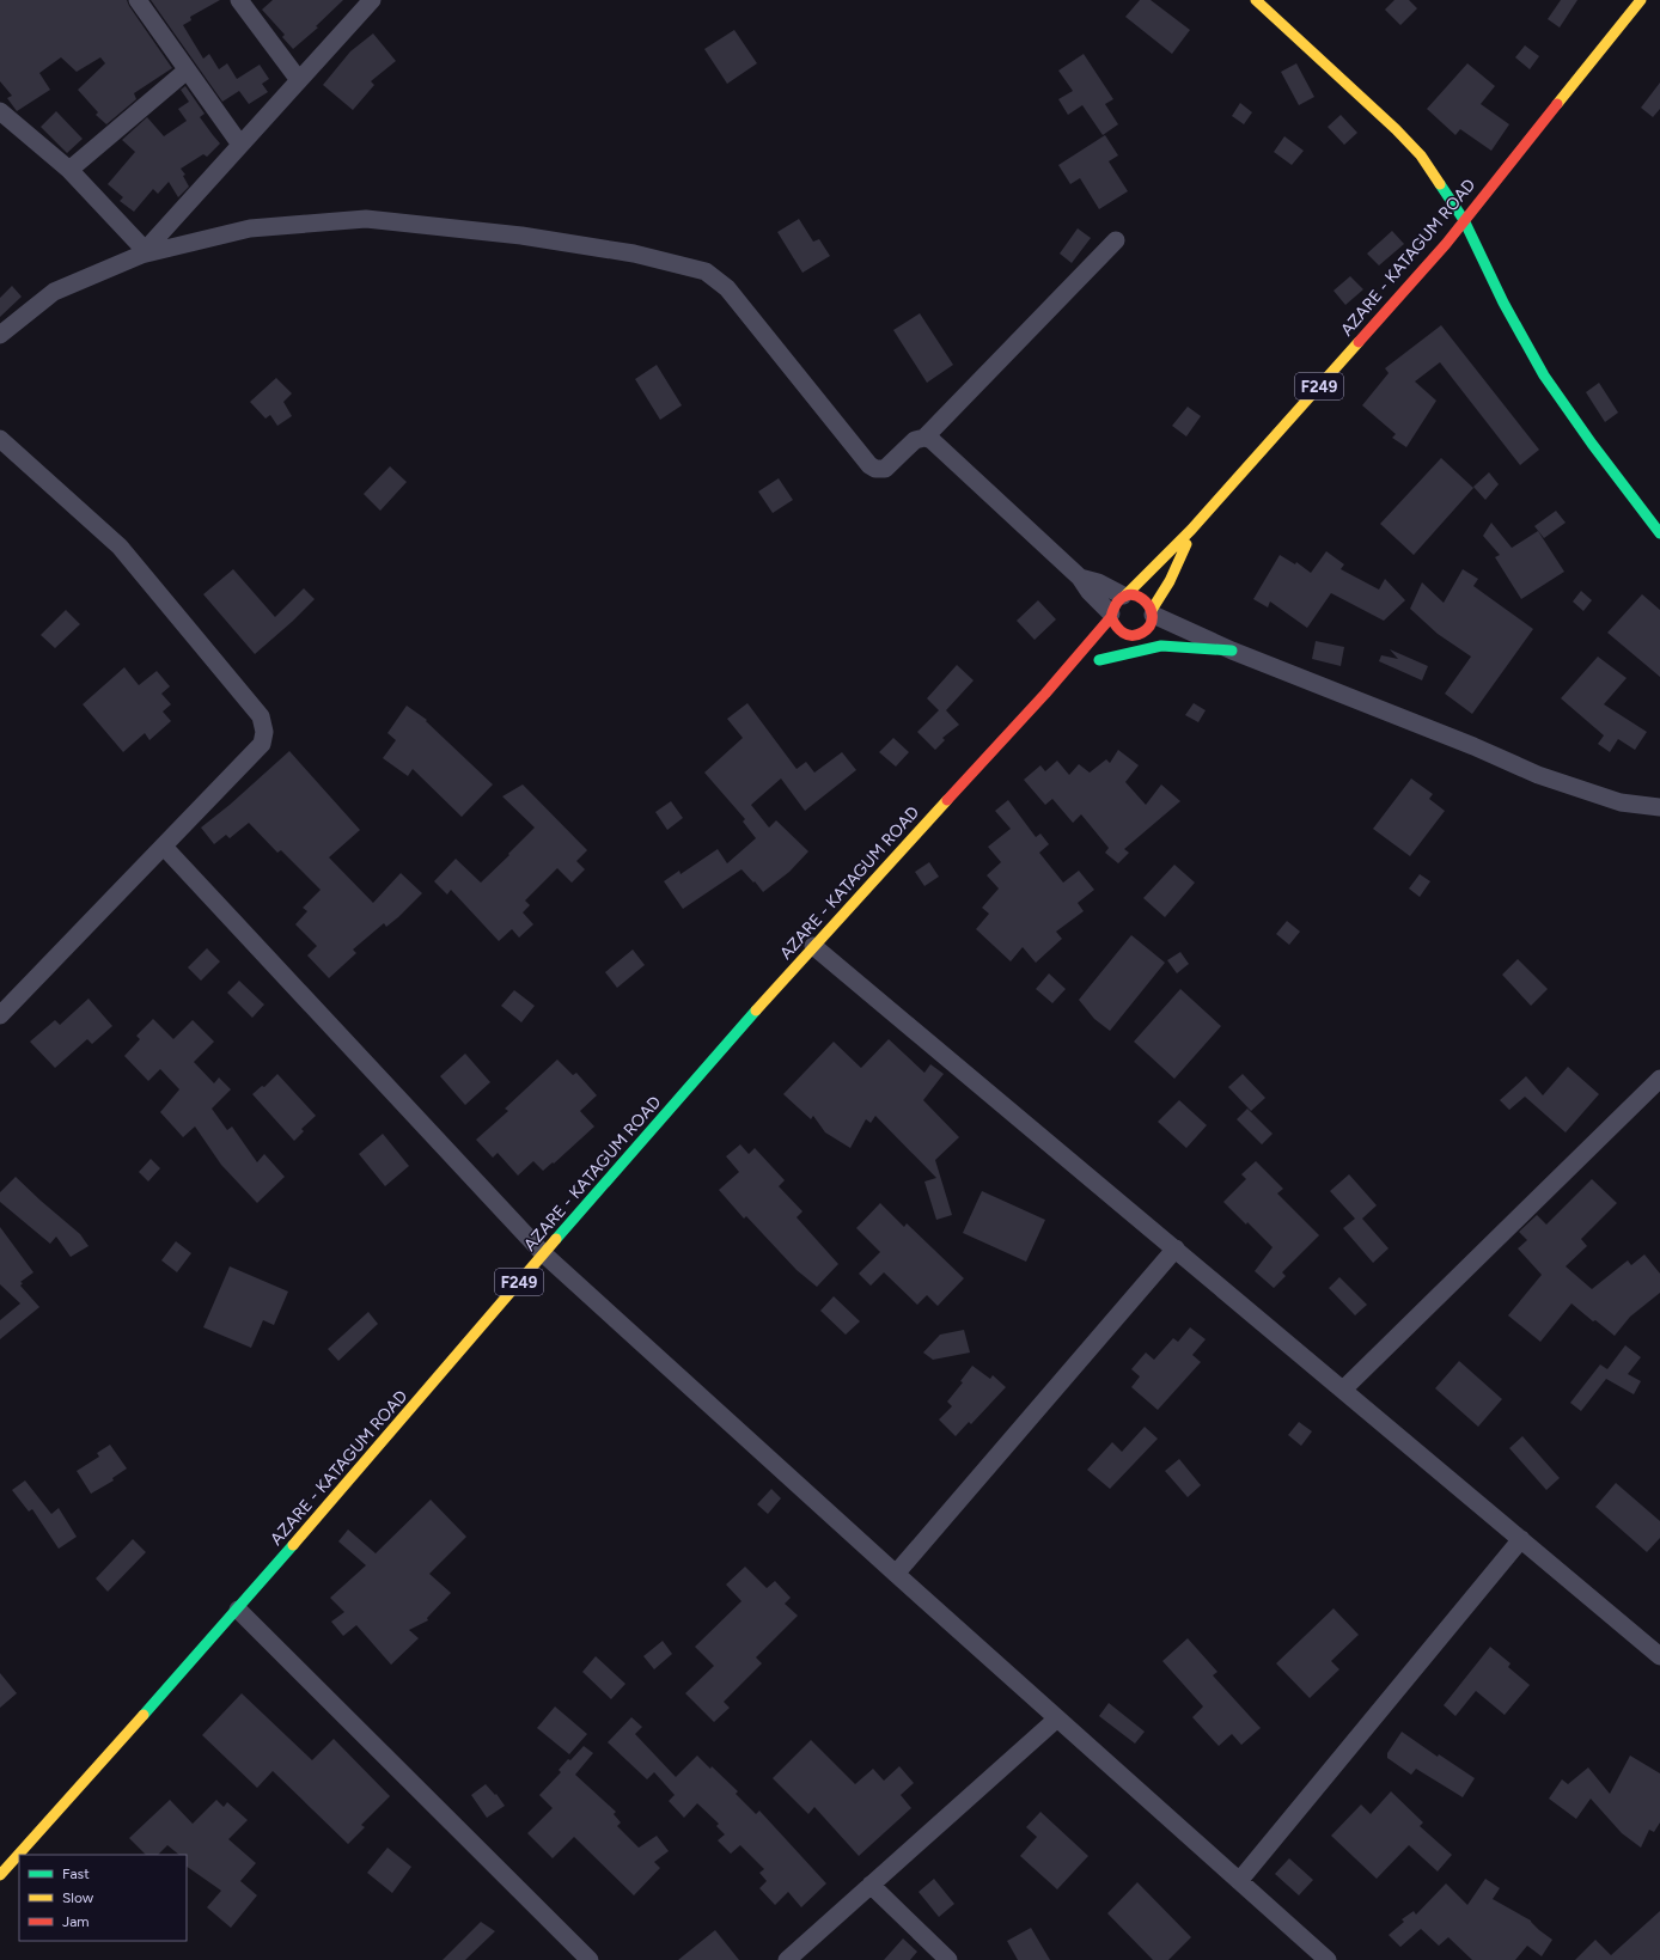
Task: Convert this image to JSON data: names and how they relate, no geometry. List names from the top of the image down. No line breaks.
{"streets":{"main road":["AZARE - KATAGUM ROAD","F249"]},"legend":["Fast","Slow","Jam"]}
